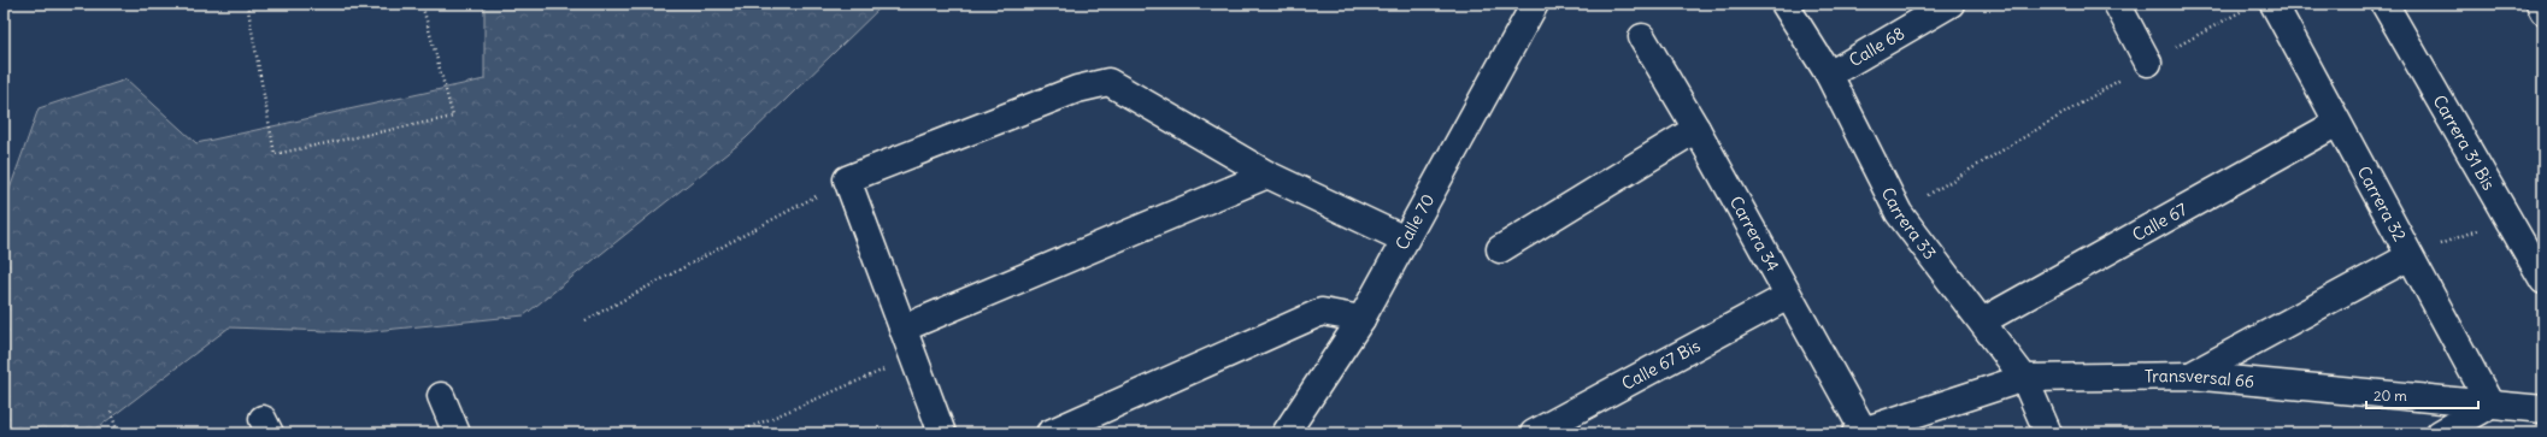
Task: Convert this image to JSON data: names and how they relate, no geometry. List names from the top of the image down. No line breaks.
{"streets":{"street":["Calle 68","Carrera 31 Bis","Carrera 32","Calle 70","Calle 67","Carrera 33","Carrera 34","Calle 67 Bis","Transversal 66"]},"crossings":[["Calle 68","Carrera 33"],["Carrera 32","Calle 67"],["Carrera 32","Transversal 66"],["Calle 67","Carrera 33"],["Carrera 33","Transversal 66"],["Carrera 34","Calle 67 Bis"],["Carrera 34","Transversal 66"]],"scale_bar":"20 m"}
